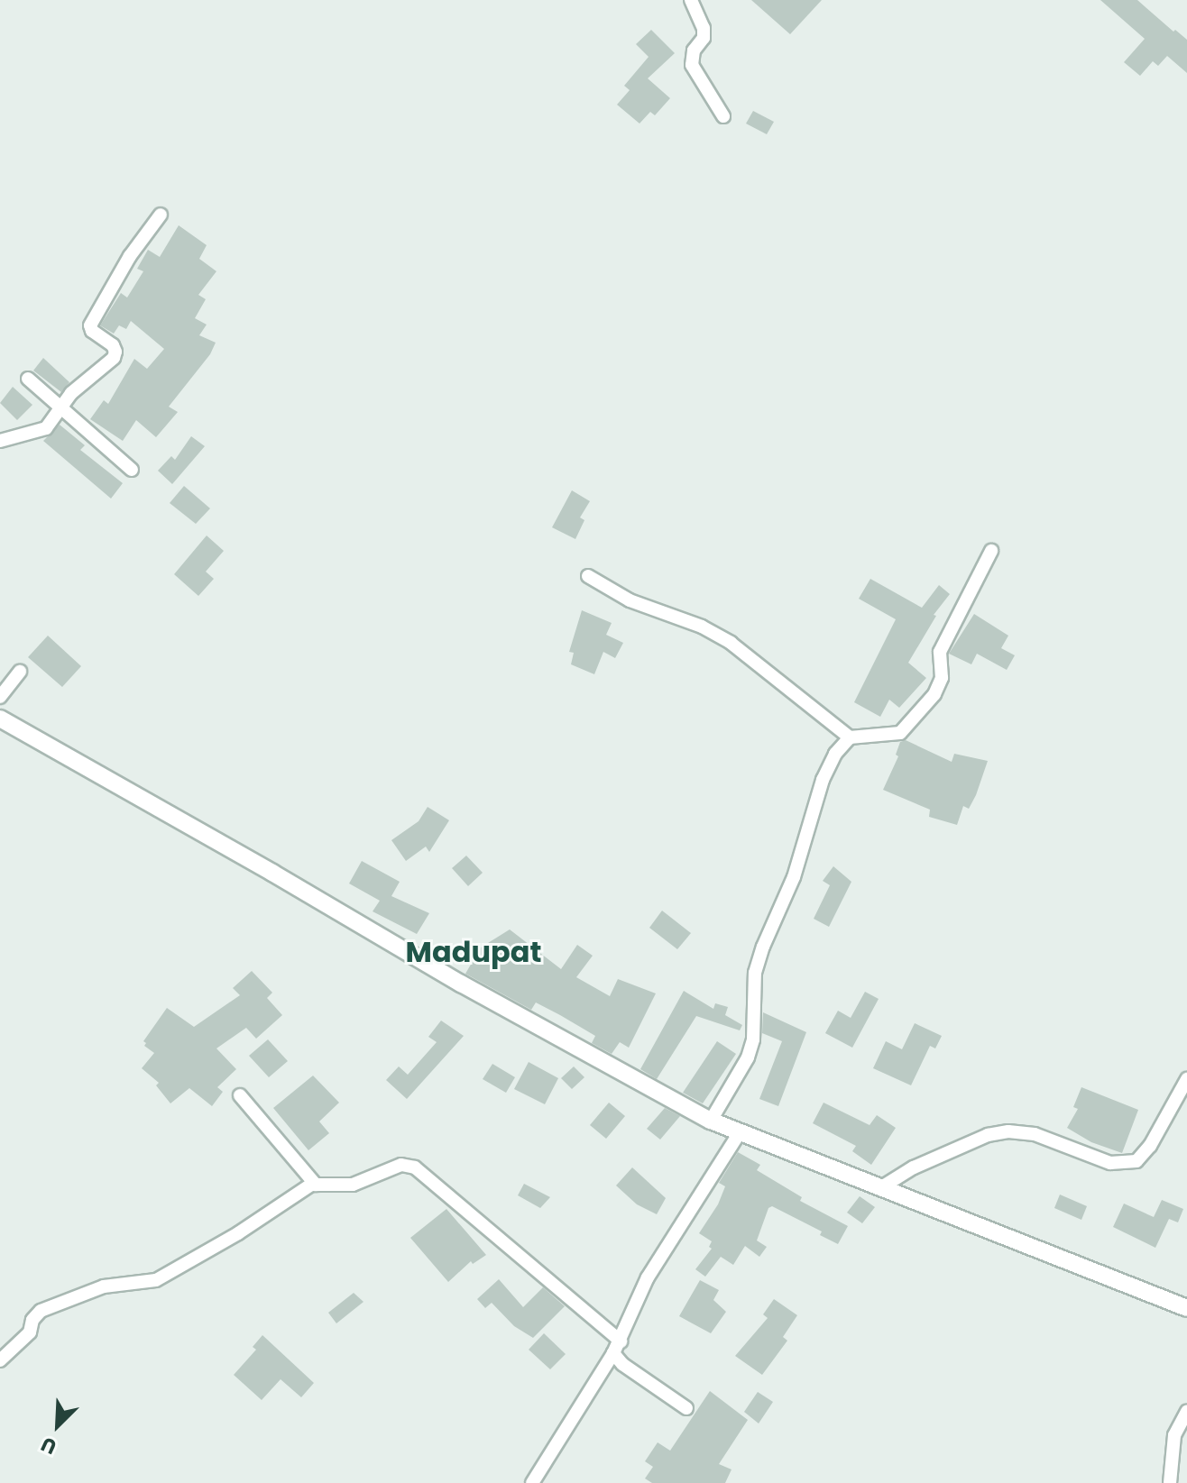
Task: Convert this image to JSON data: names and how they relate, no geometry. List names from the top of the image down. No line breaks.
{"districts":["Madupat"],"north":"bottom left"}
